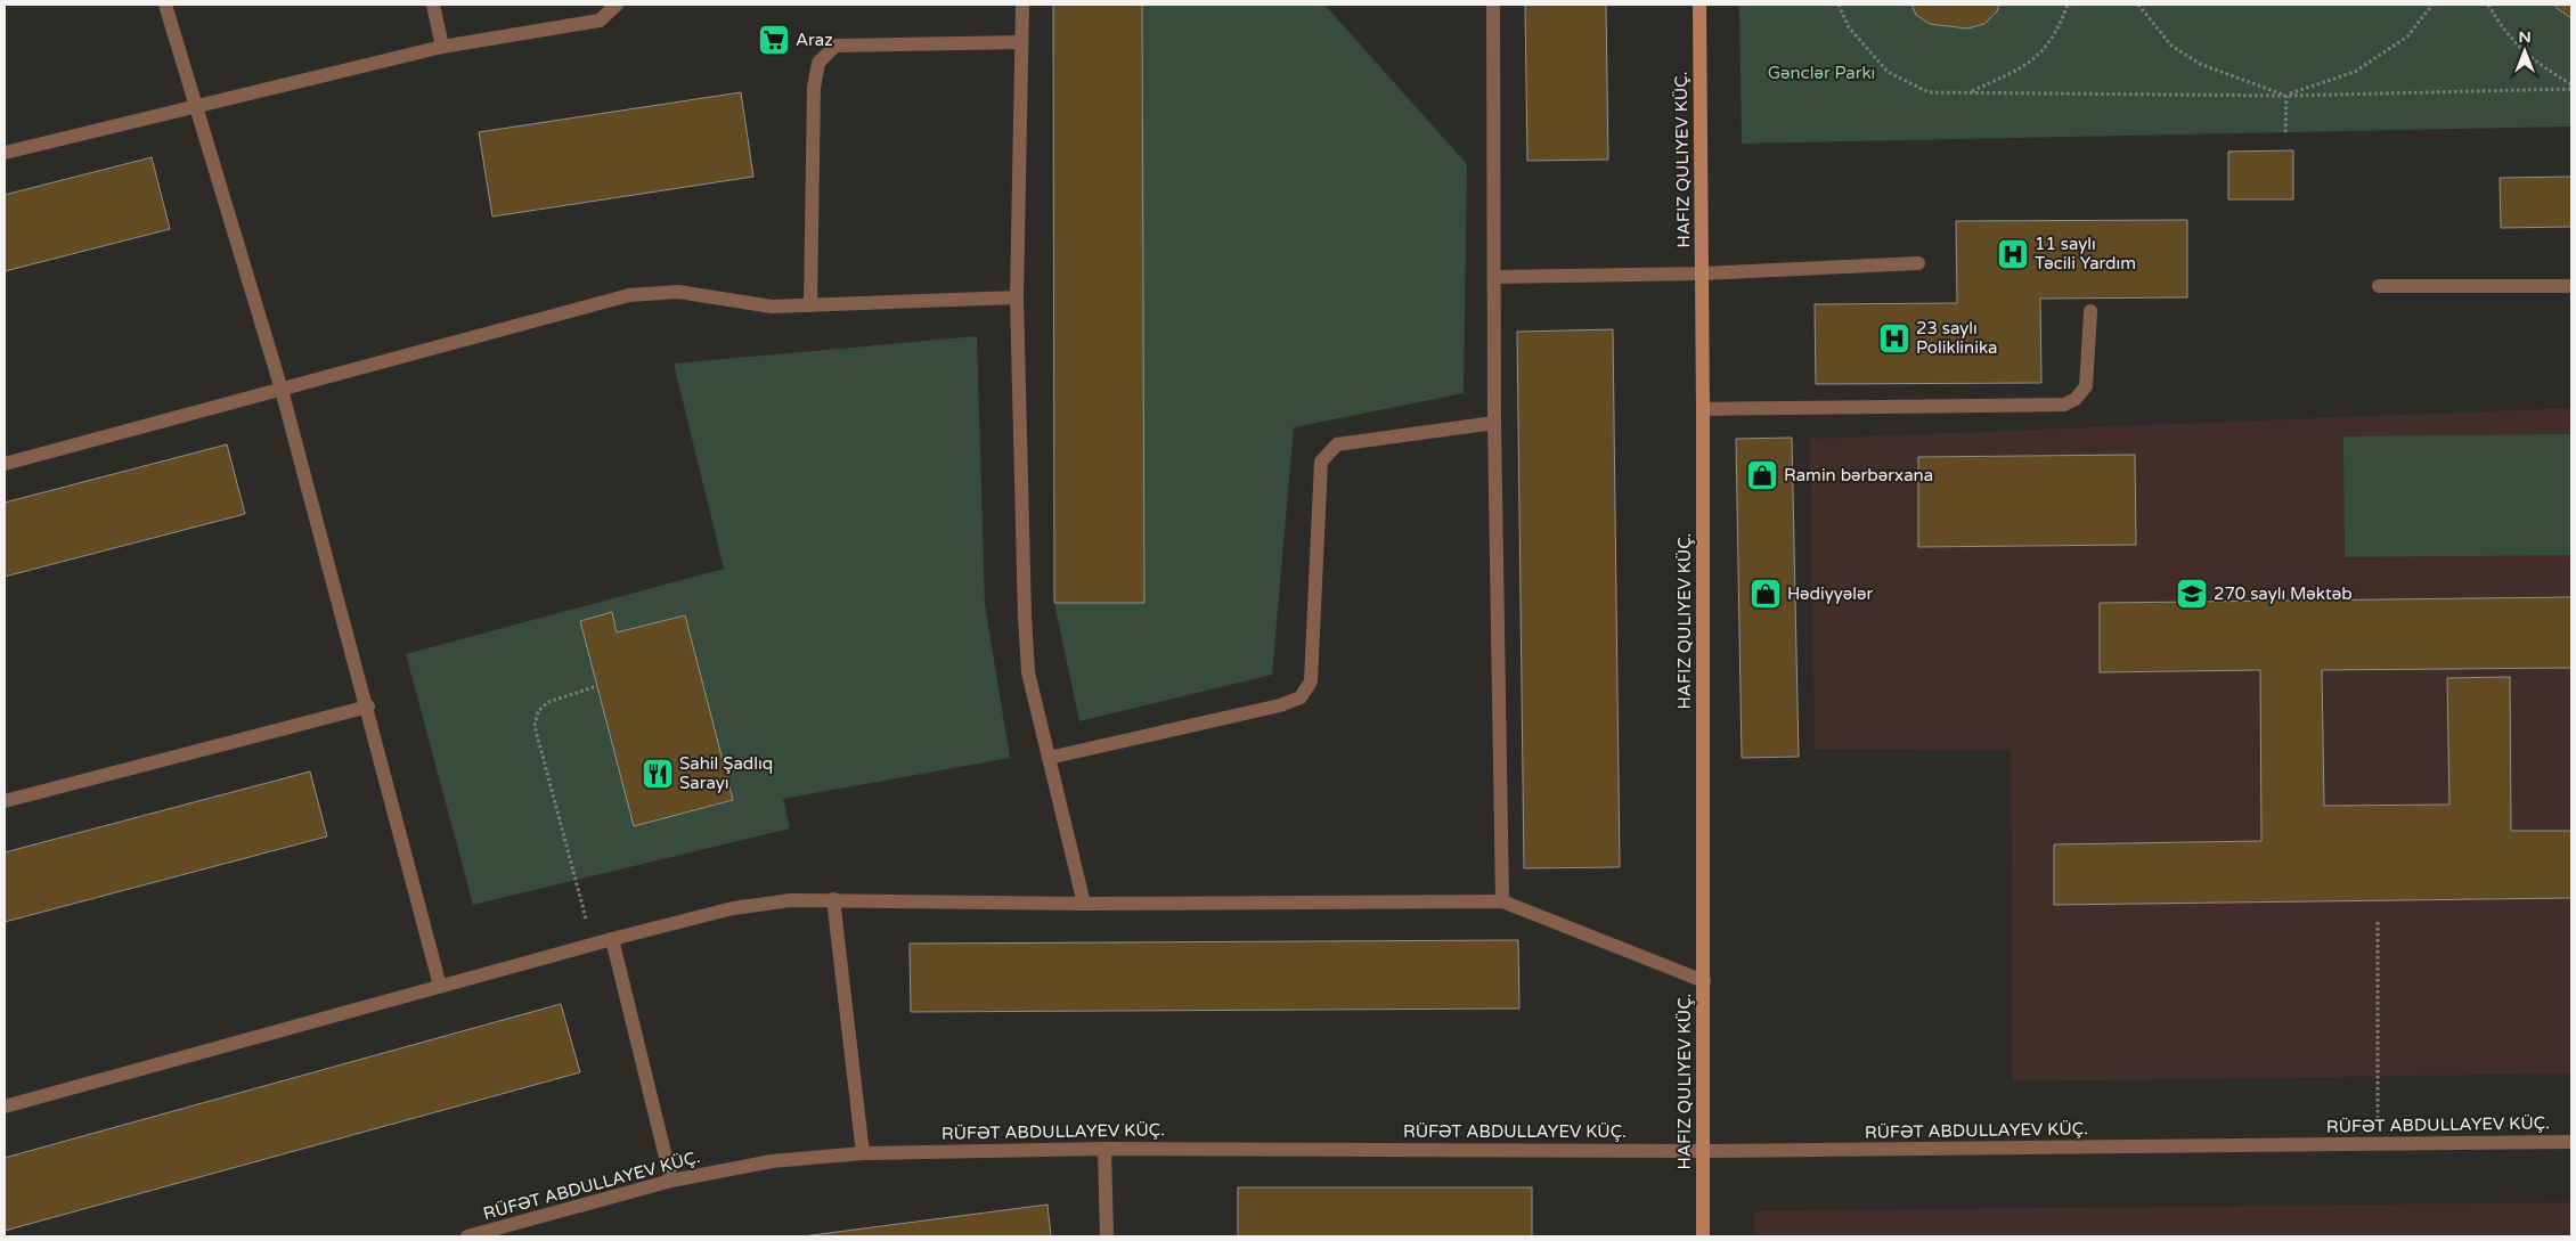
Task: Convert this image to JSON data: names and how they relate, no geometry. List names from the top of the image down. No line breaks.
{"streets":{"street":["HAFIZ QULIYEV KÜÇ.","RÜFƏT ABDULLAYEV KÜÇ."]},"crossings":[["HAFIZ QULIYEV KÜÇ.","RÜFƏT ABDULLAYEV KÜÇ."]],"parks":["Gənclər Parkı"],"places":{"supermarket":["Araz"],"hospital":["11 saylı Təcili Yardım","23 saylı Poliklinika"],"shop":["Ramin bərbərxana","Hədiyyələr"],"school or university":["270 saylı Məktəb"],"restaurant":["Sahil Şadlıq Sarayı"]},"north":"top"}
